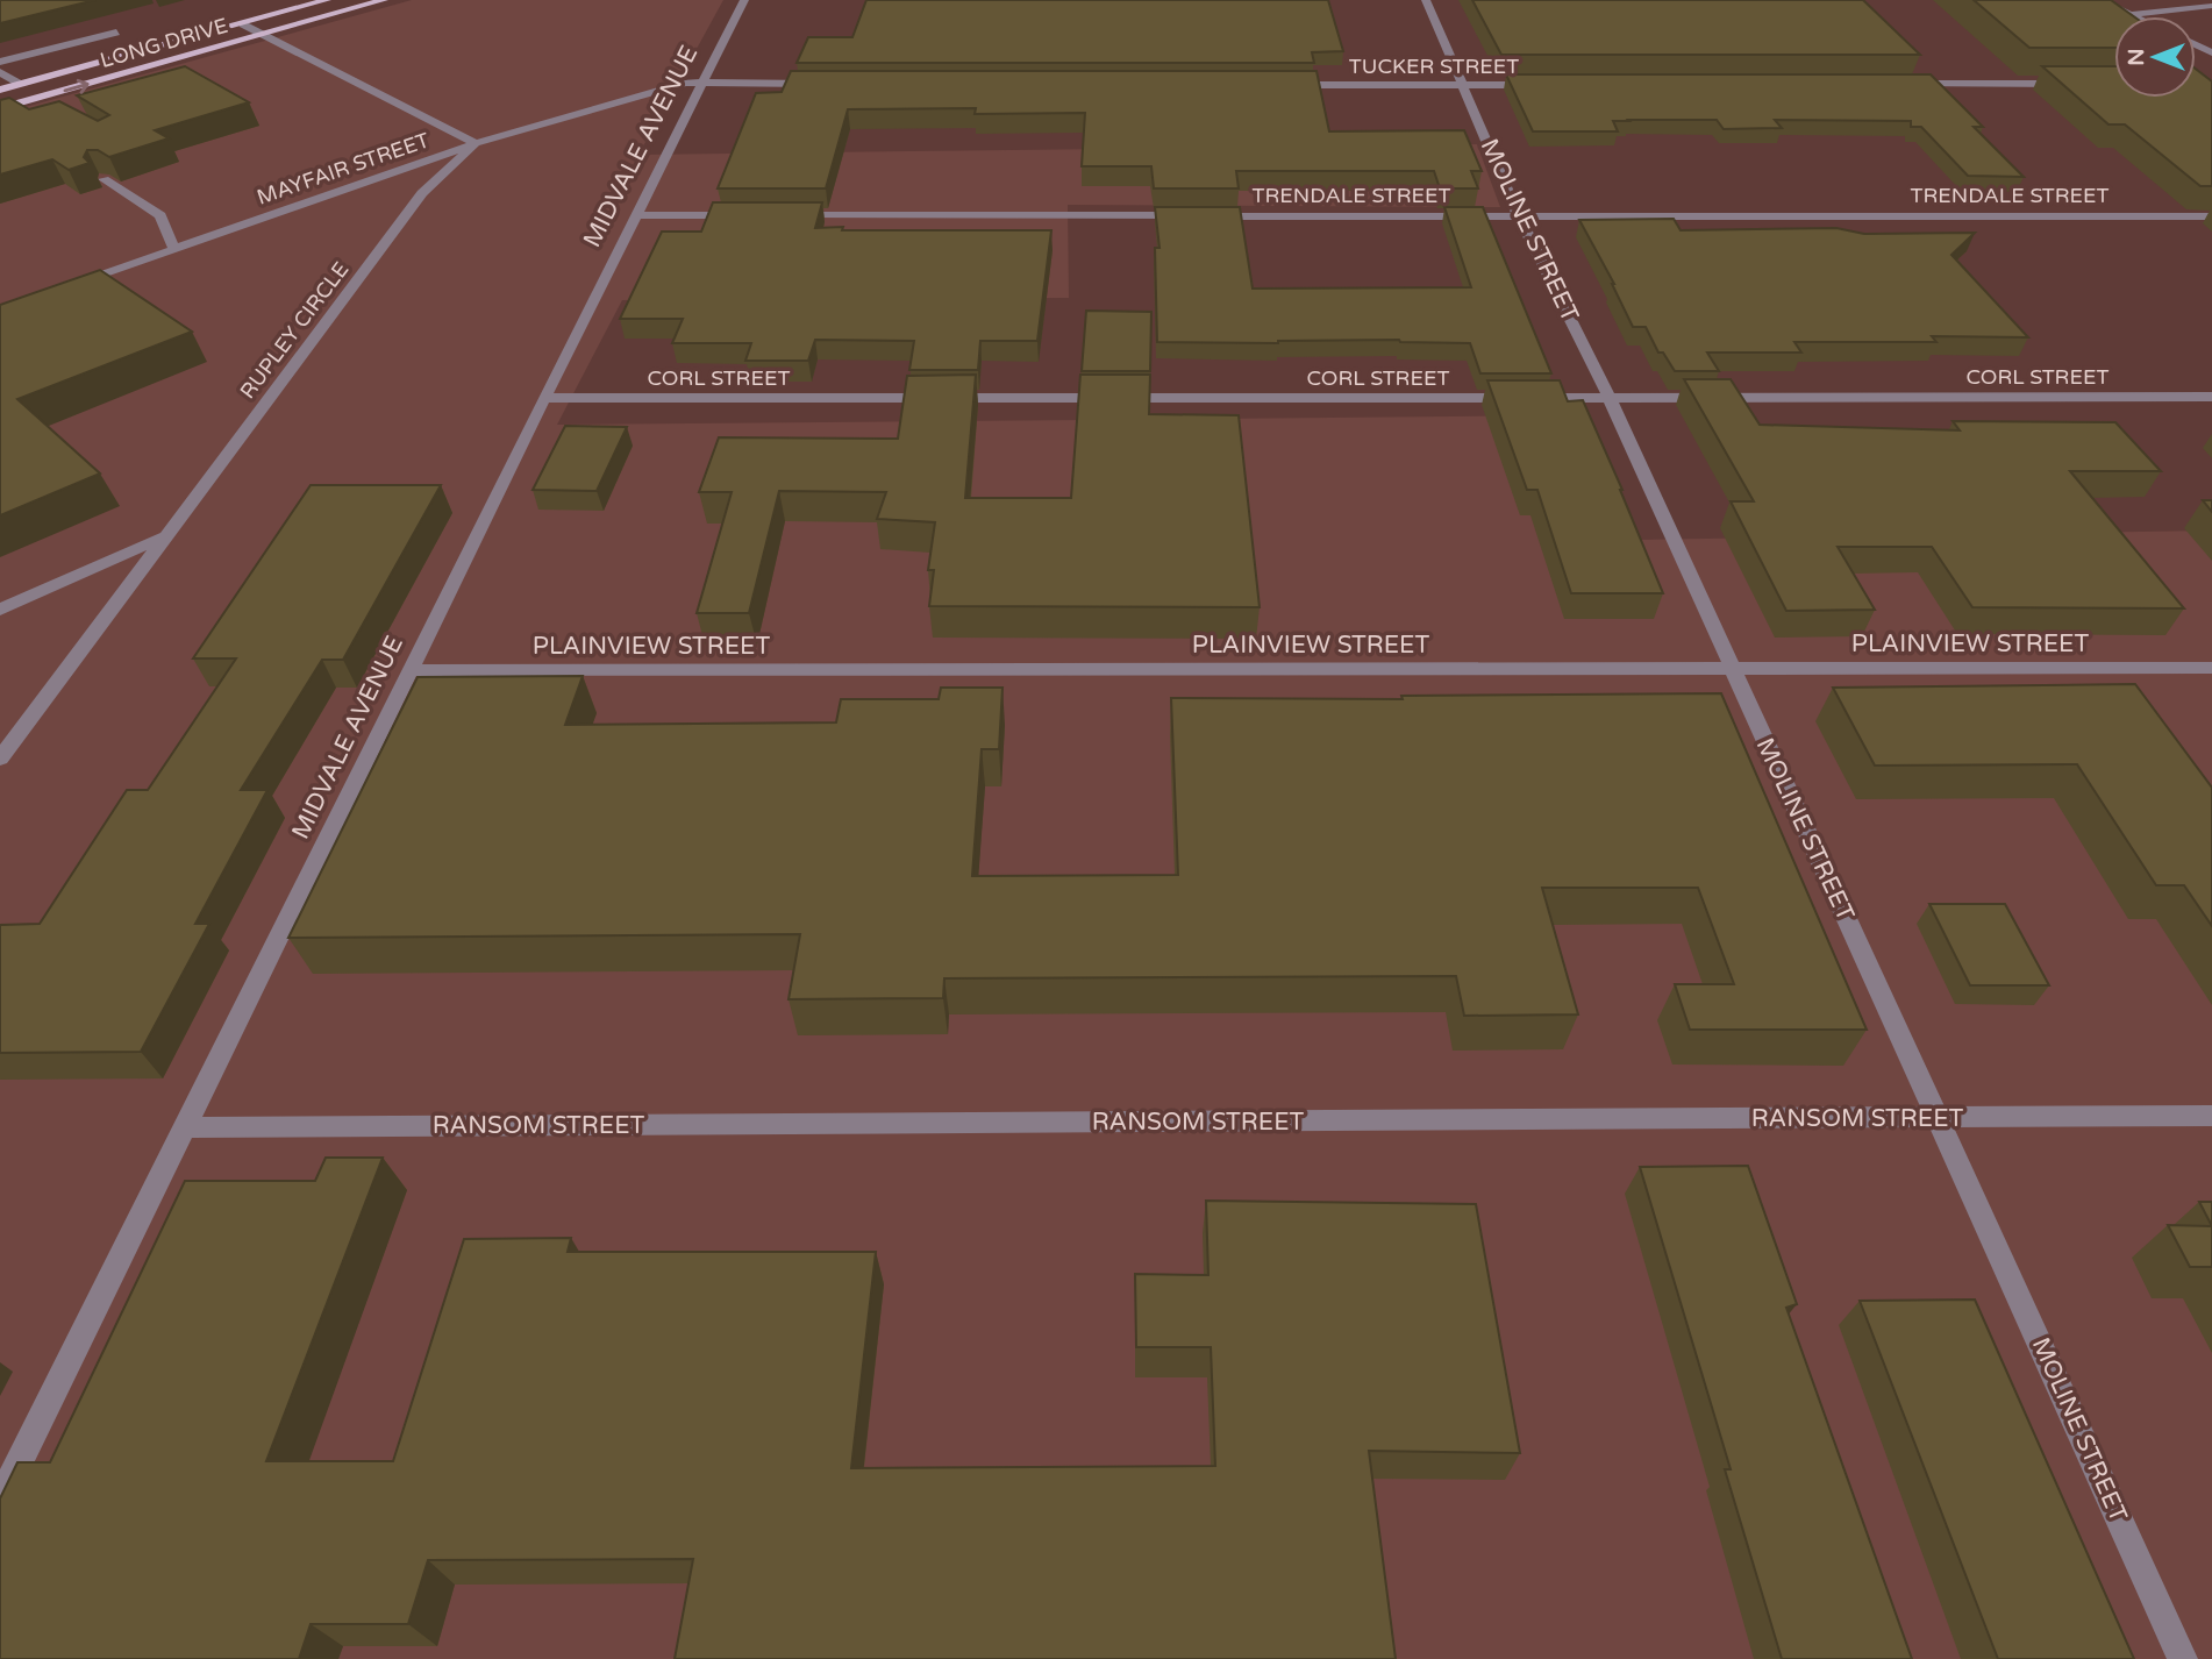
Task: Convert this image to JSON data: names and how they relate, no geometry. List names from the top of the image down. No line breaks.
{"streets":{"main road":["LONG DRIVE"],"street":["TUCKER STREET","MIDVALE AVENUE","MAYFAIR STREET","TRENDALE STREET","MOLINE STREET","RUPLEY CIRCLE","CORL STREET","PLAINVIEW STREET","RANSOM STREET"]},"crossings":[["TUCKER STREET","MOLINE STREET"],["MIDVALE AVENUE","MAYFAIR STREET"],["MIDVALE AVENUE","CORL STREET"],["MIDVALE AVENUE","PLAINVIEW STREET"],["MIDVALE AVENUE","RANSOM STREET"],["MAYFAIR STREET","RUPLEY CIRCLE"],["TRENDALE STREET","MOLINE STREET"],["MOLINE STREET","CORL STREET"],["MOLINE STREET","PLAINVIEW STREET"],["MOLINE STREET","RANSOM STREET"]],"north":"left"}
